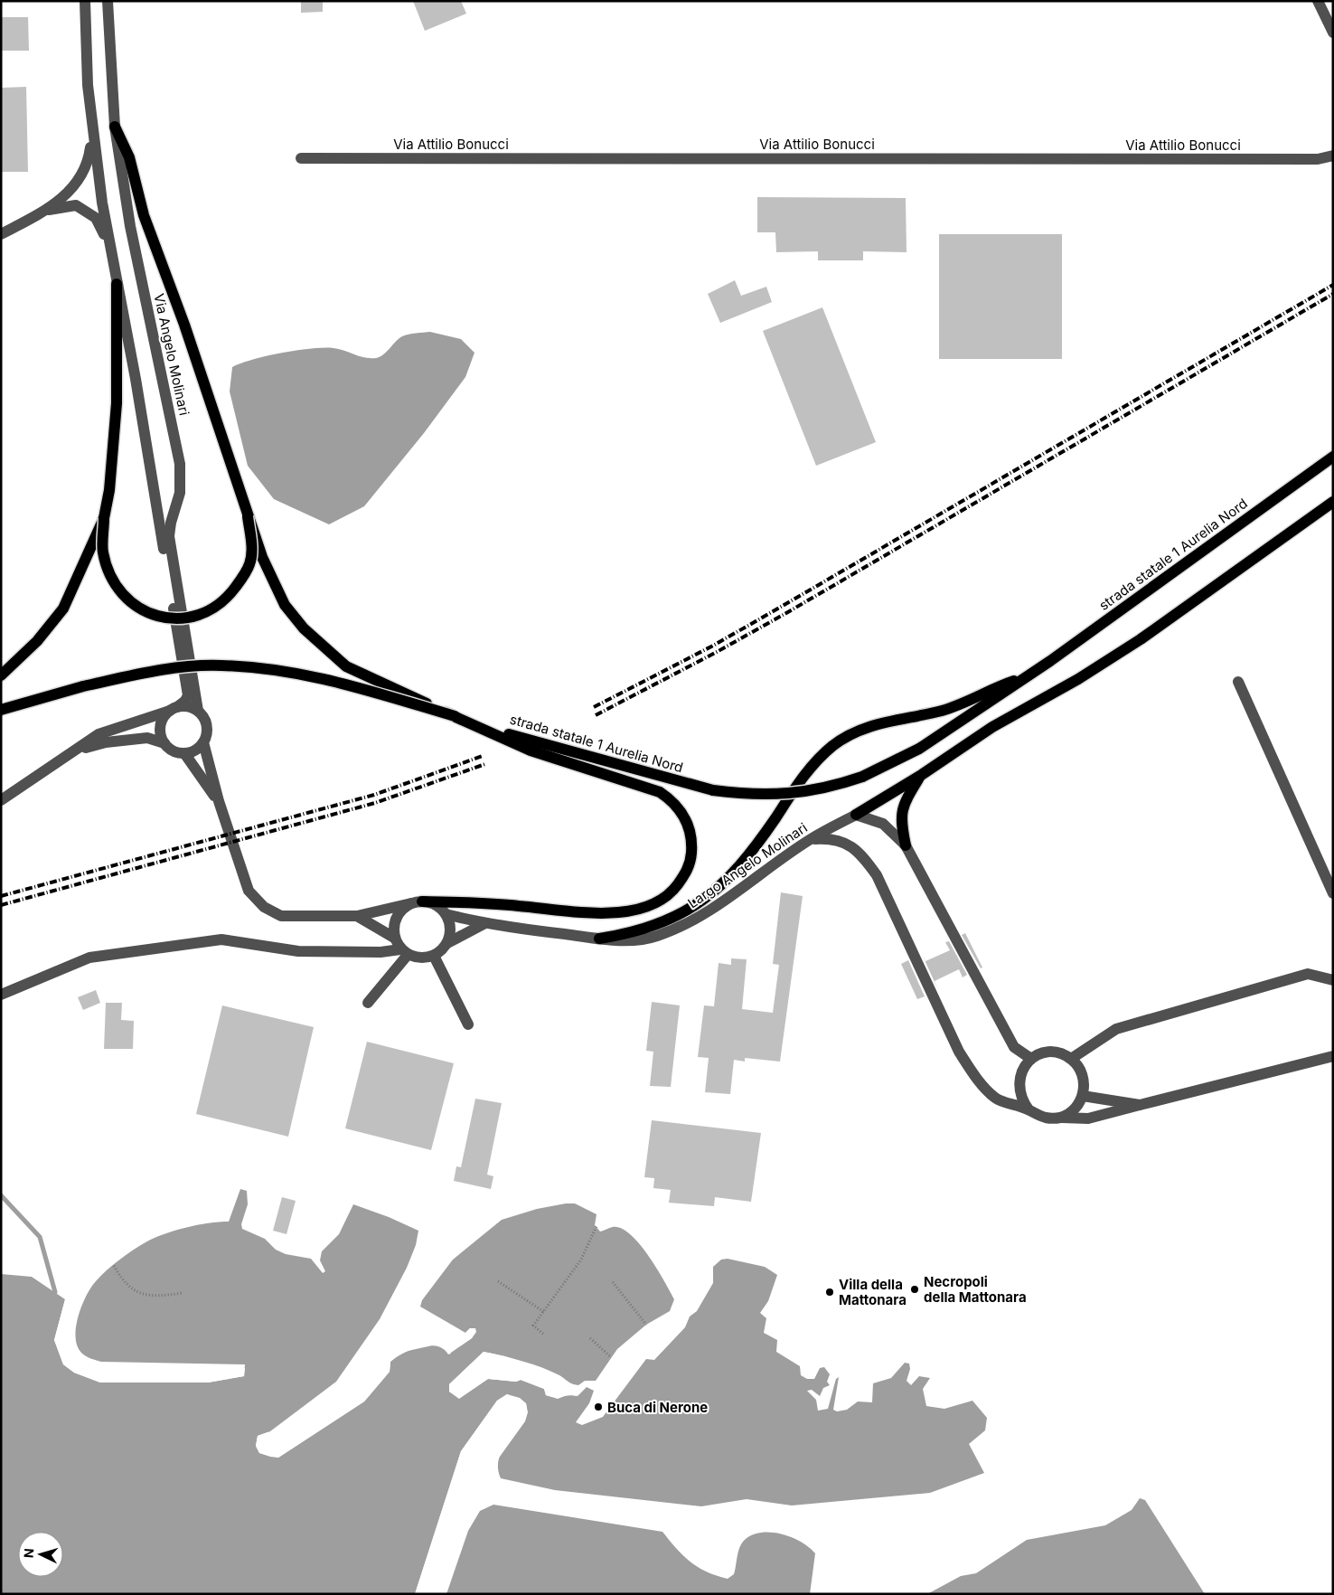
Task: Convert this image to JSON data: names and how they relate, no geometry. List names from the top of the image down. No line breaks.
{"streets":{"main road":["strada statale 1 Aurelia Nord"],"street":["Via Attilio Bonucci","Via Angelo Molinari","Largo Angelo Molinari"]},"places":["Necropoli della Mattonara","Villa della Mattonara","Buca di Nerone"],"north":"left"}
